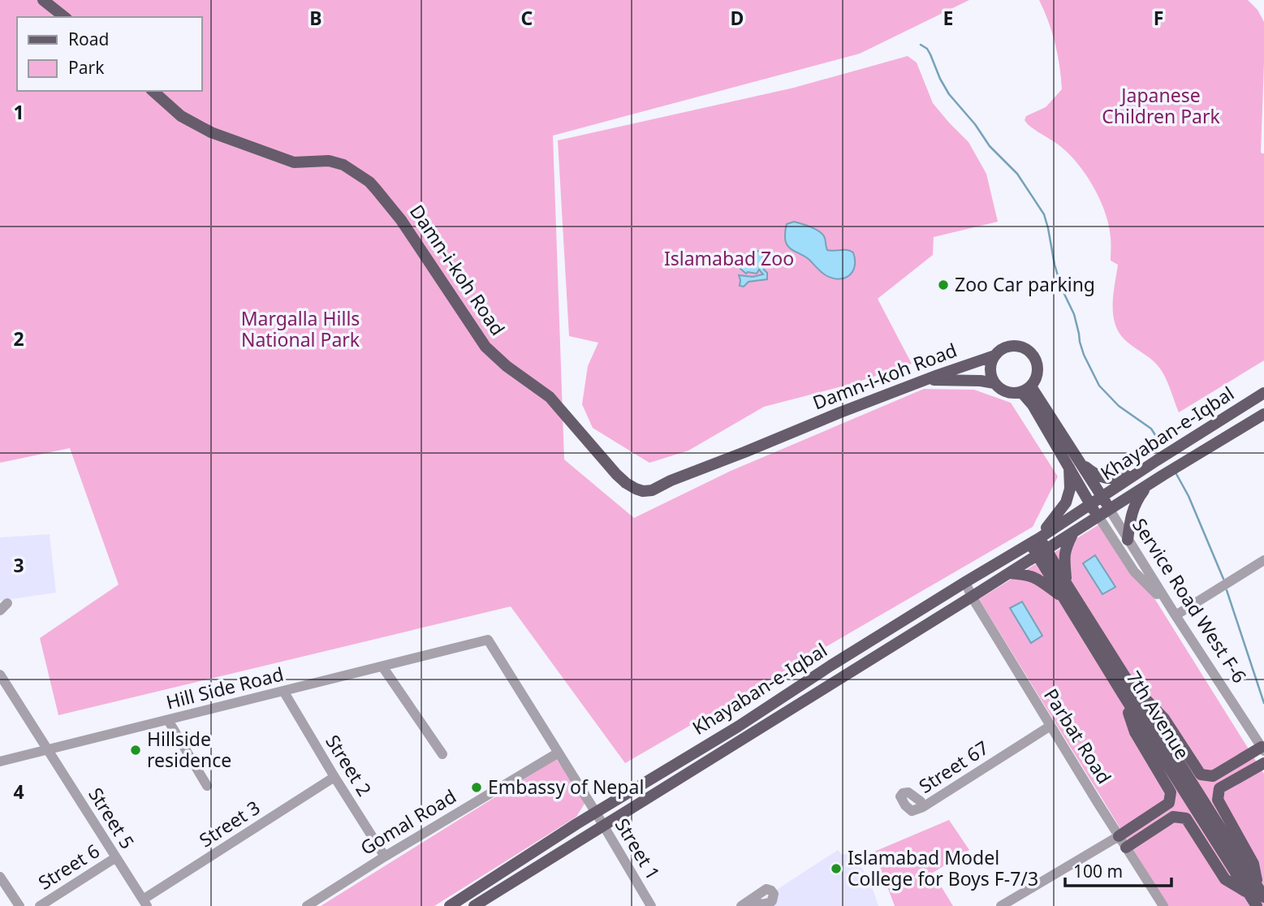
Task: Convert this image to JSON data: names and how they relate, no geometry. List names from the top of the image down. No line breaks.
{"streets":{"main road":["Damn-i-koh Road","Khayaban-e-Iqbal","Service Road West F-6","7th Avenue"],"street":["Hill Side Road","Parbat Road","Street 2","Street 67","Street 5","Gomal Road","Street 3","Street 1","Street 6"]},"crossings":[["Khayaban-e-Iqbal","Service Road West F-6"],["Khayaban-e-Iqbal","7th Avenue"],["Khayaban-e-Iqbal","Parbat Road"],["Khayaban-e-Iqbal","Street 1"],["Hill Side Road","Street 2"],["Hill Side Road","Street 5"],["Hill Side Road","Street 1"],["Parbat Road","Street 67"],["Street 2","Gomal Road"],["Street 2","Street 3"],["Street 5","Street 3"],["Street 5","Street 6"],["Gomal Road","Street 1"]],"parks":["Japanese Children Park","Islamabad Zoo","Margalla Hills National Park"],"places":["Zoo Car parking","Hillside residence","Embassy of Nepal","Islamabad Model College for Boys F-7/3"],"legend":["Road","Park"],"scale_bar":"100 m","grid":{"columns":["B","C","D","E","F"],"rows":["1","2","3","4"]}}
